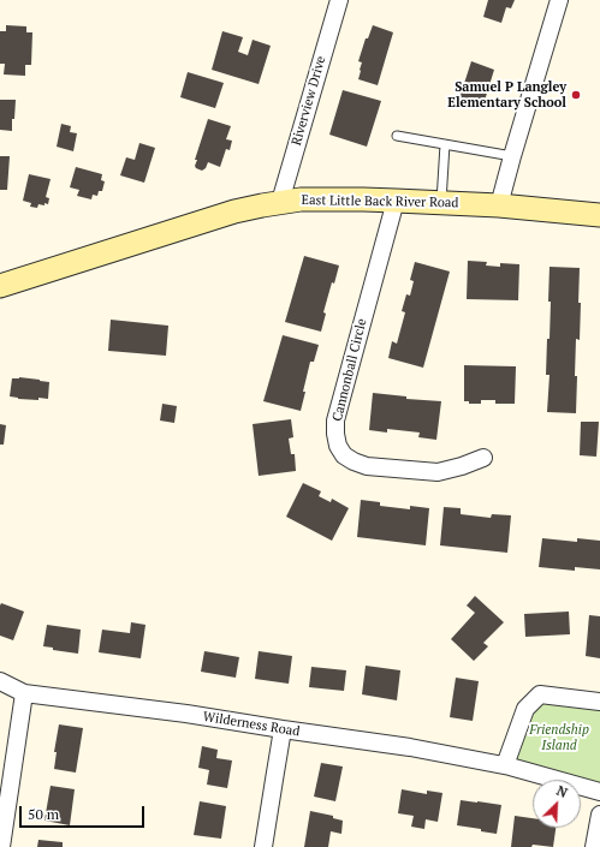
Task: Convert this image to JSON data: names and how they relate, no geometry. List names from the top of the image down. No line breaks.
{"streets":{"street":["Riverview Drive","East Little Back River Road","Cannonball Circle","Wilderness Road"]},"crossings":[["Riverview Drive","East Little Back River Road"],["East Little Back River Road","Cannonball Circle"]],"parks":["Friendship Island"],"places":["Samuel P Langley Elementary School"],"scale_bar":"50 m","north":"top right"}
